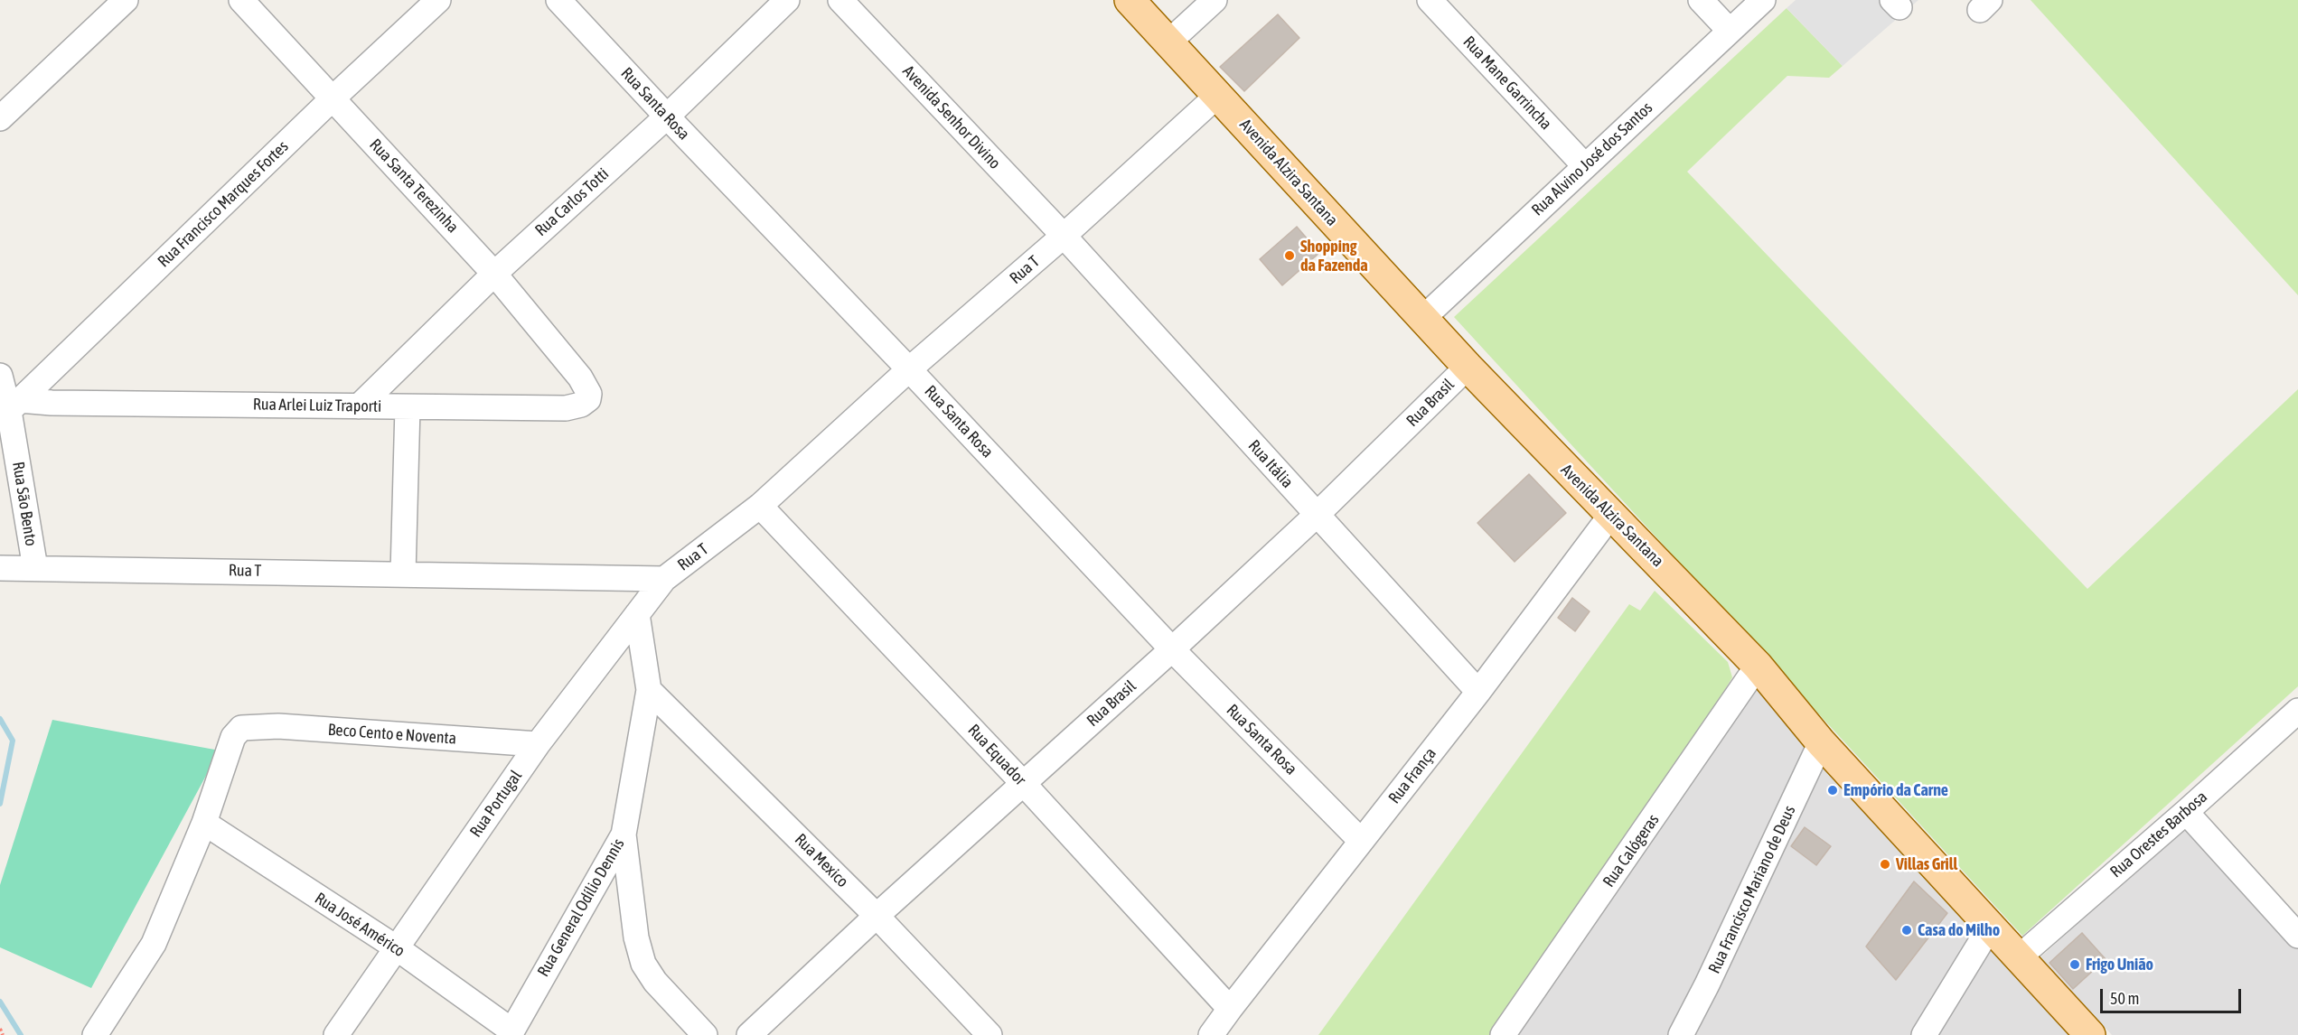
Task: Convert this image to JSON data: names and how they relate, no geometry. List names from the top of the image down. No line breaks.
{"streets":{"main road":["Avenida Alzira Santana"],"street":["Rua Mane Garrincha","Rua Santa Rosa","Avenida Senhor Divino","Rua Alvino José dos Santos","Rua Santa Terezinha","Rua Carlos Totti","Rua Francisco Marques Fortes","Rua T","Rua Brasil","Rua Arlei Luiz Traporti","Rua Itália","Rua São Bento","Beco Cento e Noventa","Rua Equador","Rua França","Rua Portugal","Rua Orestes Barbosa","Rua Calógeras","Rua Mexico","Rua Francisco Mariano de Deus","Rua General Odílio Dennis","Rua José Américo"]},"crossings":[["Rua Mane Garrincha","Rua Alvino José dos Santos"],["Rua Santa Rosa","Rua Carlos Totti"],["Rua Santa Rosa","Rua T"],["Rua Santa Rosa","Rua Brasil"],["Rua Santa Rosa","Rua França"],["Avenida Senhor Divino","Rua T"],["Avenida Senhor Divino","Rua Itália"],["Rua Alvino José dos Santos","Avenida Alzira Santana"],["Avenida Alzira Santana","Rua T"],["Avenida Alzira Santana","Rua Brasil"],["Avenida Alzira Santana","Rua França"],["Avenida Alzira Santana","Rua Orestes Barbosa"],["Avenida Alzira Santana","Rua Calógeras"],["Avenida Alzira Santana","Rua Francisco Mariano de Deus"],["Rua Santa Terezinha","Rua Carlos Totti"],["Rua Santa Terezinha","Rua Francisco Marques Fortes"],["Rua Santa Terezinha","Rua Arlei Luiz Traporti"],["Rua Carlos Totti","Rua Arlei Luiz Traporti"],["Rua Francisco Marques Fortes","Rua Arlei Luiz Traporti"],["Rua Francisco Marques Fortes","Rua São Bento"],["Rua T","Rua Itália"],["Rua T","Rua São Bento"],["Rua T","Rua Equador"],["Rua T","Rua Portugal"],["Rua Brasil","Rua Itália"],["Rua Brasil","Rua Equador"],["Rua Brasil","Rua Mexico"],["Rua Arlei Luiz Traporti","Rua São Bento"],["Rua Itália","Rua França"],["Beco Cento e Noventa","Rua Portugal"],["Beco Cento e Noventa","Rua José Américo"],["Rua Equador","Rua França"],["Rua Portugal","Rua General Odílio Dennis"],["Rua Portugal","Rua José Américo"],["Rua Mexico","Rua General Odílio Dennis"],["Rua General Odílio Dennis","Rua José Américo"]],"places":["Shopping da Fazenda","Empório da Carne","Villas Grill","Casa do Milho","Frigo União"],"scale_bar":"50 m"}
